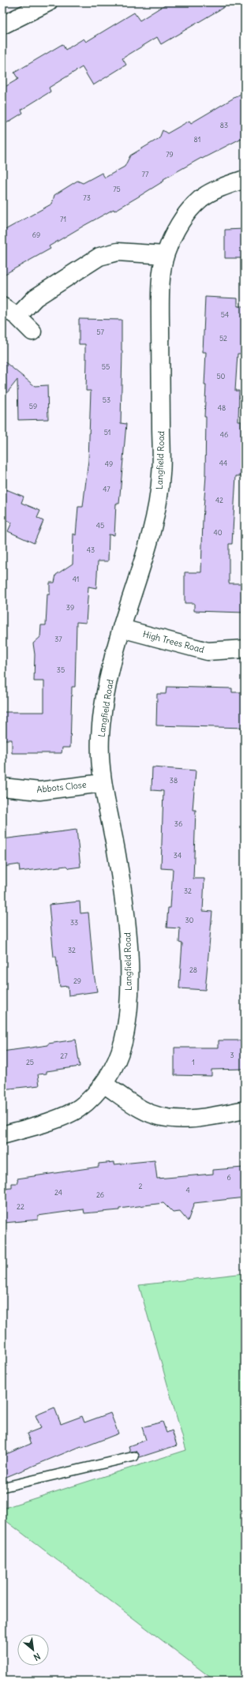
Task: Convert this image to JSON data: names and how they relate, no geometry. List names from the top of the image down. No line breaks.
{"streets":{"street":["Langfield Road","High Trees Road","Abbots Close"]},"crossings":[["Langfield Road","High Trees Road"],["Langfield Road","Abbots Close"]],"house_numbers":["83","81","79","77","75","73","71","69","54","57","52","55","50","53","59","48","51","46","44","49","47","42","45","40","43","41","39","37","35","38","36","34","32","30","33","32","28","29","3","27","25","1","6","2","4","24","26","22"],"north":"bottom right"}
